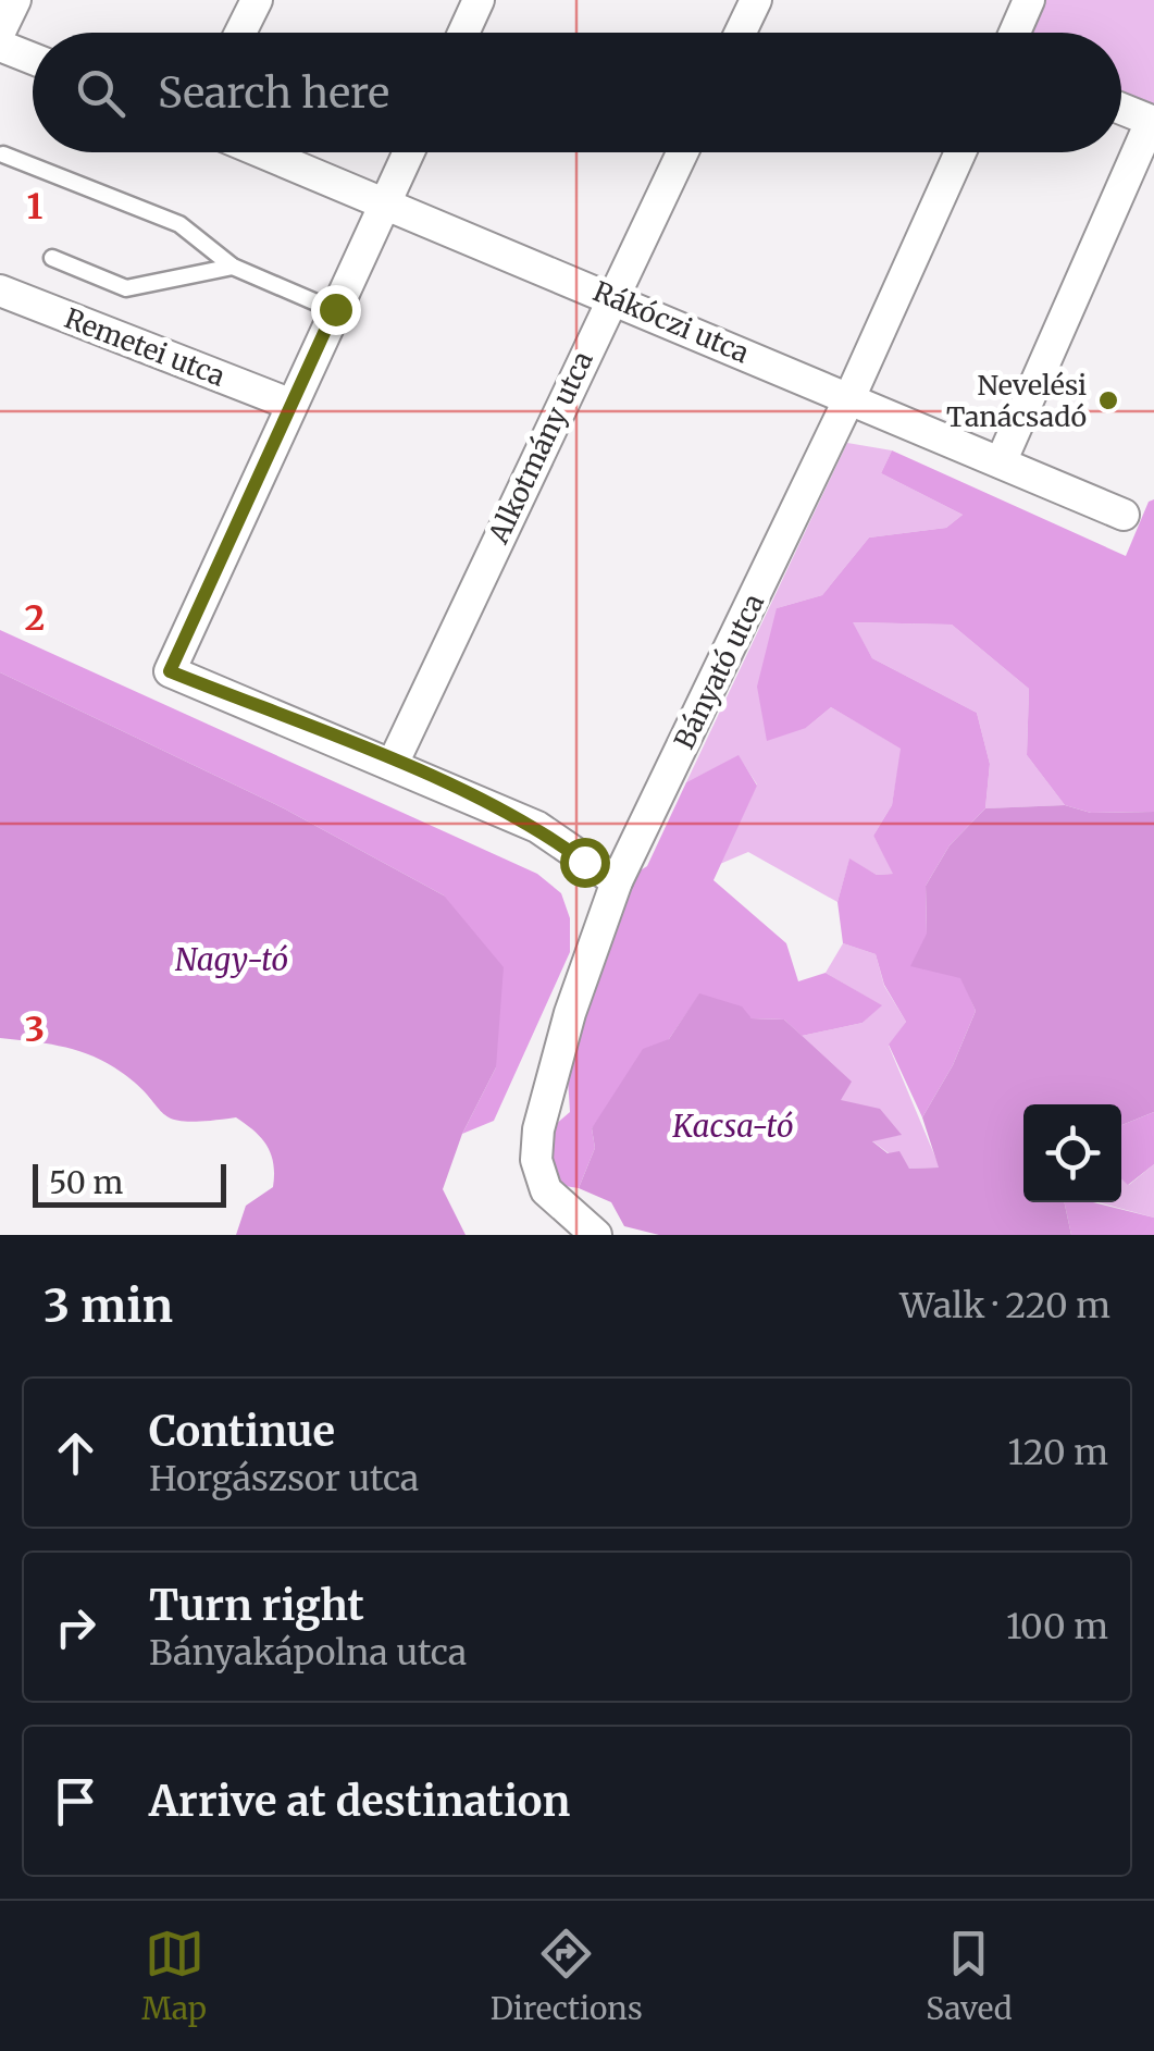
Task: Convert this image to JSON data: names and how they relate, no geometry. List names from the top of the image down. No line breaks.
{"streets":{"street":["Rákóczi utca","Remetei utca","Alkotmány utca","Bányató utca"]},"crossings":[["Rákóczi utca","Alkotmány utca"],["Rákóczi utca","Bányató utca"]],"water":["Nagy-tó","Kacsa-tó"],"places":["Nevelési Tanácsadó"],"scale_bar":"50 m","page":{"search":"Search here","scale":"50 m","heading":["3 min","Walk · 220 m"],"list":[["Continue","Horgászsor utca","120 m"],["Turn right","Bányakápolna utca","100 m"],"Arrive at destination"],"nav":["Map","Directions","Saved"]},"grid":{"rows":["1","2","3"]}}
